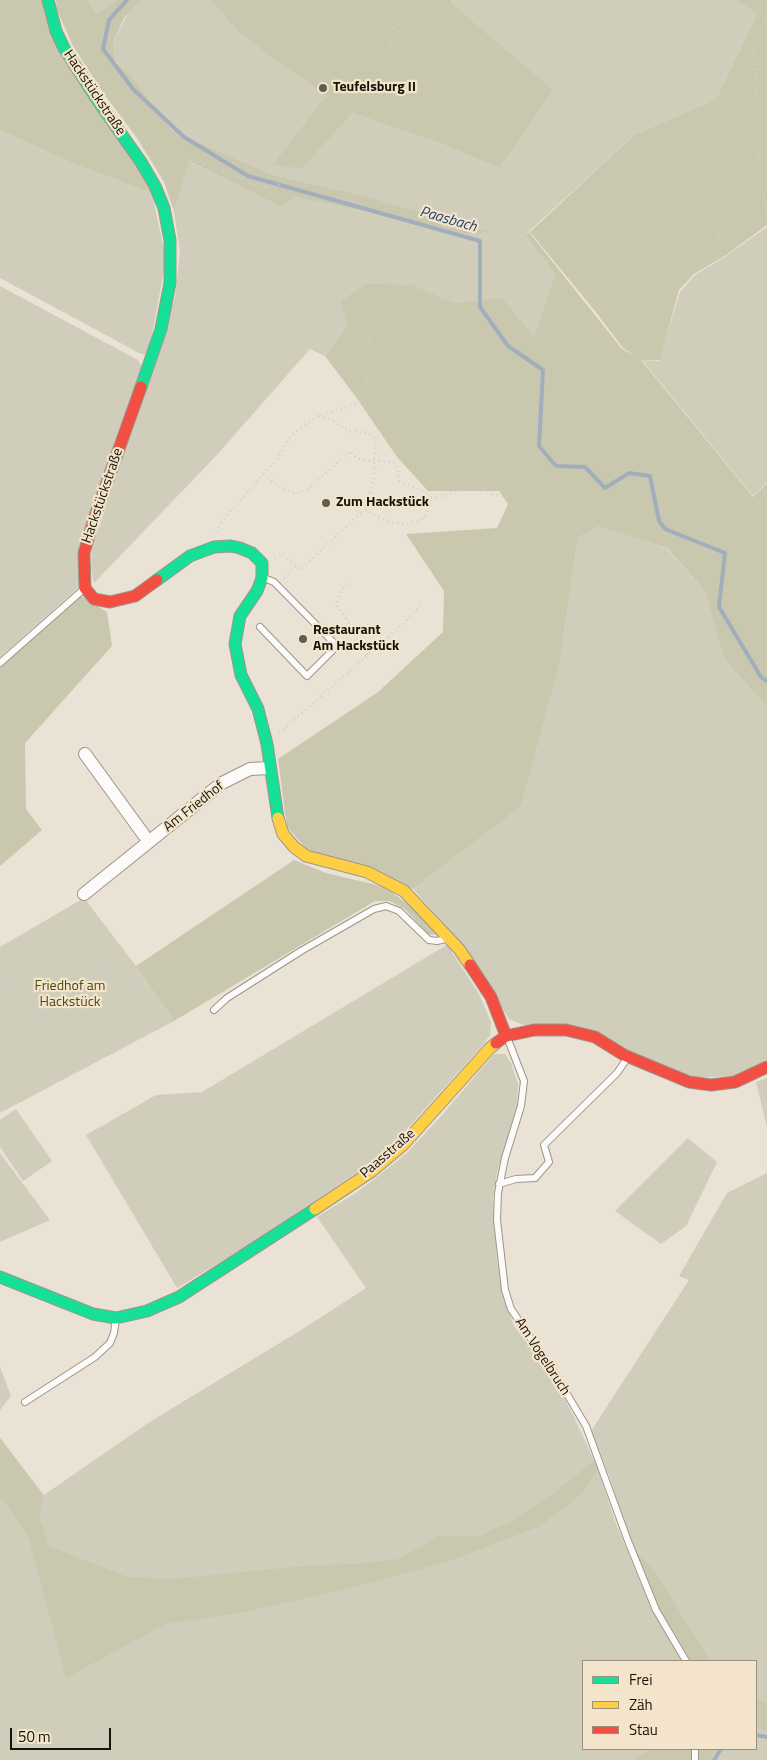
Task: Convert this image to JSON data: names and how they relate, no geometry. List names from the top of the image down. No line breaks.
{"streets":{"street":["Hackstückstraße","Am Friedhof","Paasstraße"],"lane":["Am Vogelbruch"]},"crossings":[["Paasstraße","Am Vogelbruch"]],"water":["Paasbach"],"parks":["Friedhof am Hackstück"],"places":["Teufelsburg II","Zum Hackstück","Restaurant Am Hackstück"],"legend":["Frei","Zäh","Stau"],"scale_bar":"50 m"}
